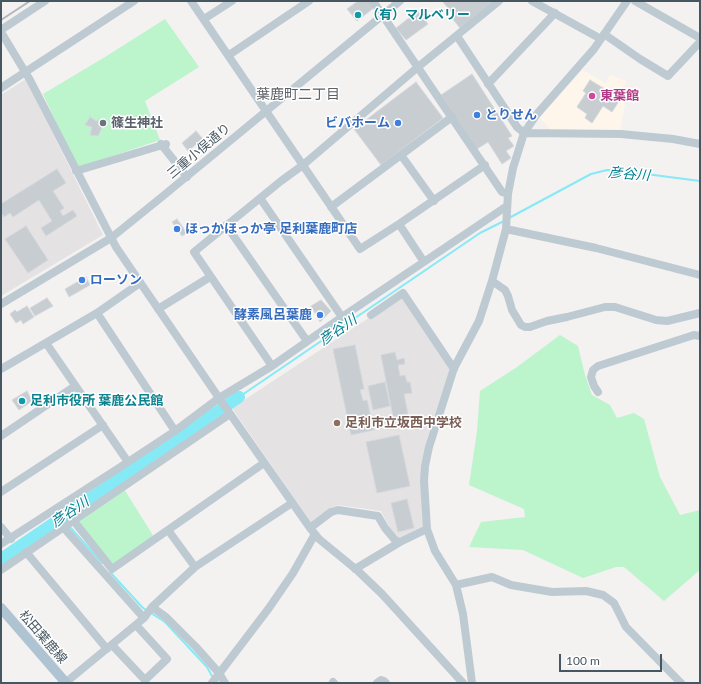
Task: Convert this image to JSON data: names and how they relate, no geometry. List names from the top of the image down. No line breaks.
{"streets":{"main road":["松田葉鹿線"],"street":["三重小俣通り"]},"districts":["葉鹿町二丁目"],"water":["彦谷川"],"places":["（有）マルベリー","東葉館","とりせん","篠生神社","ビバホーム","ほっかほっか亭 足利葉鹿町店","ローソン","酵素風呂葉鹿","足利市役所 葉鹿公民館","足利市立坂西中学校"],"scale_bar":"100 m"}
